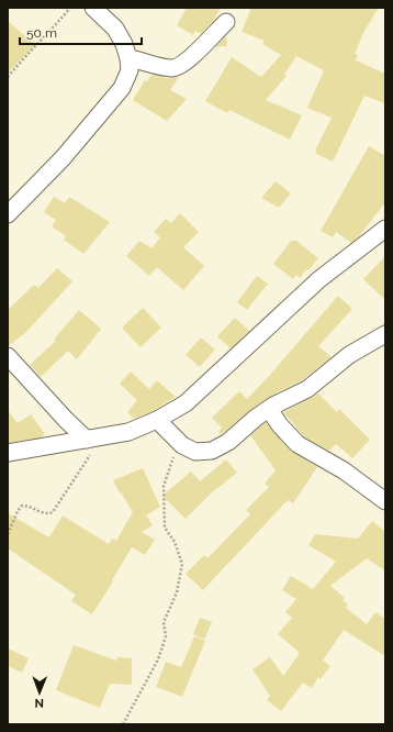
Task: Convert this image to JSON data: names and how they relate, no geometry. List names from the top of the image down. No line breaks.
{"scale_bar":"50 m","north":"bottom"}
